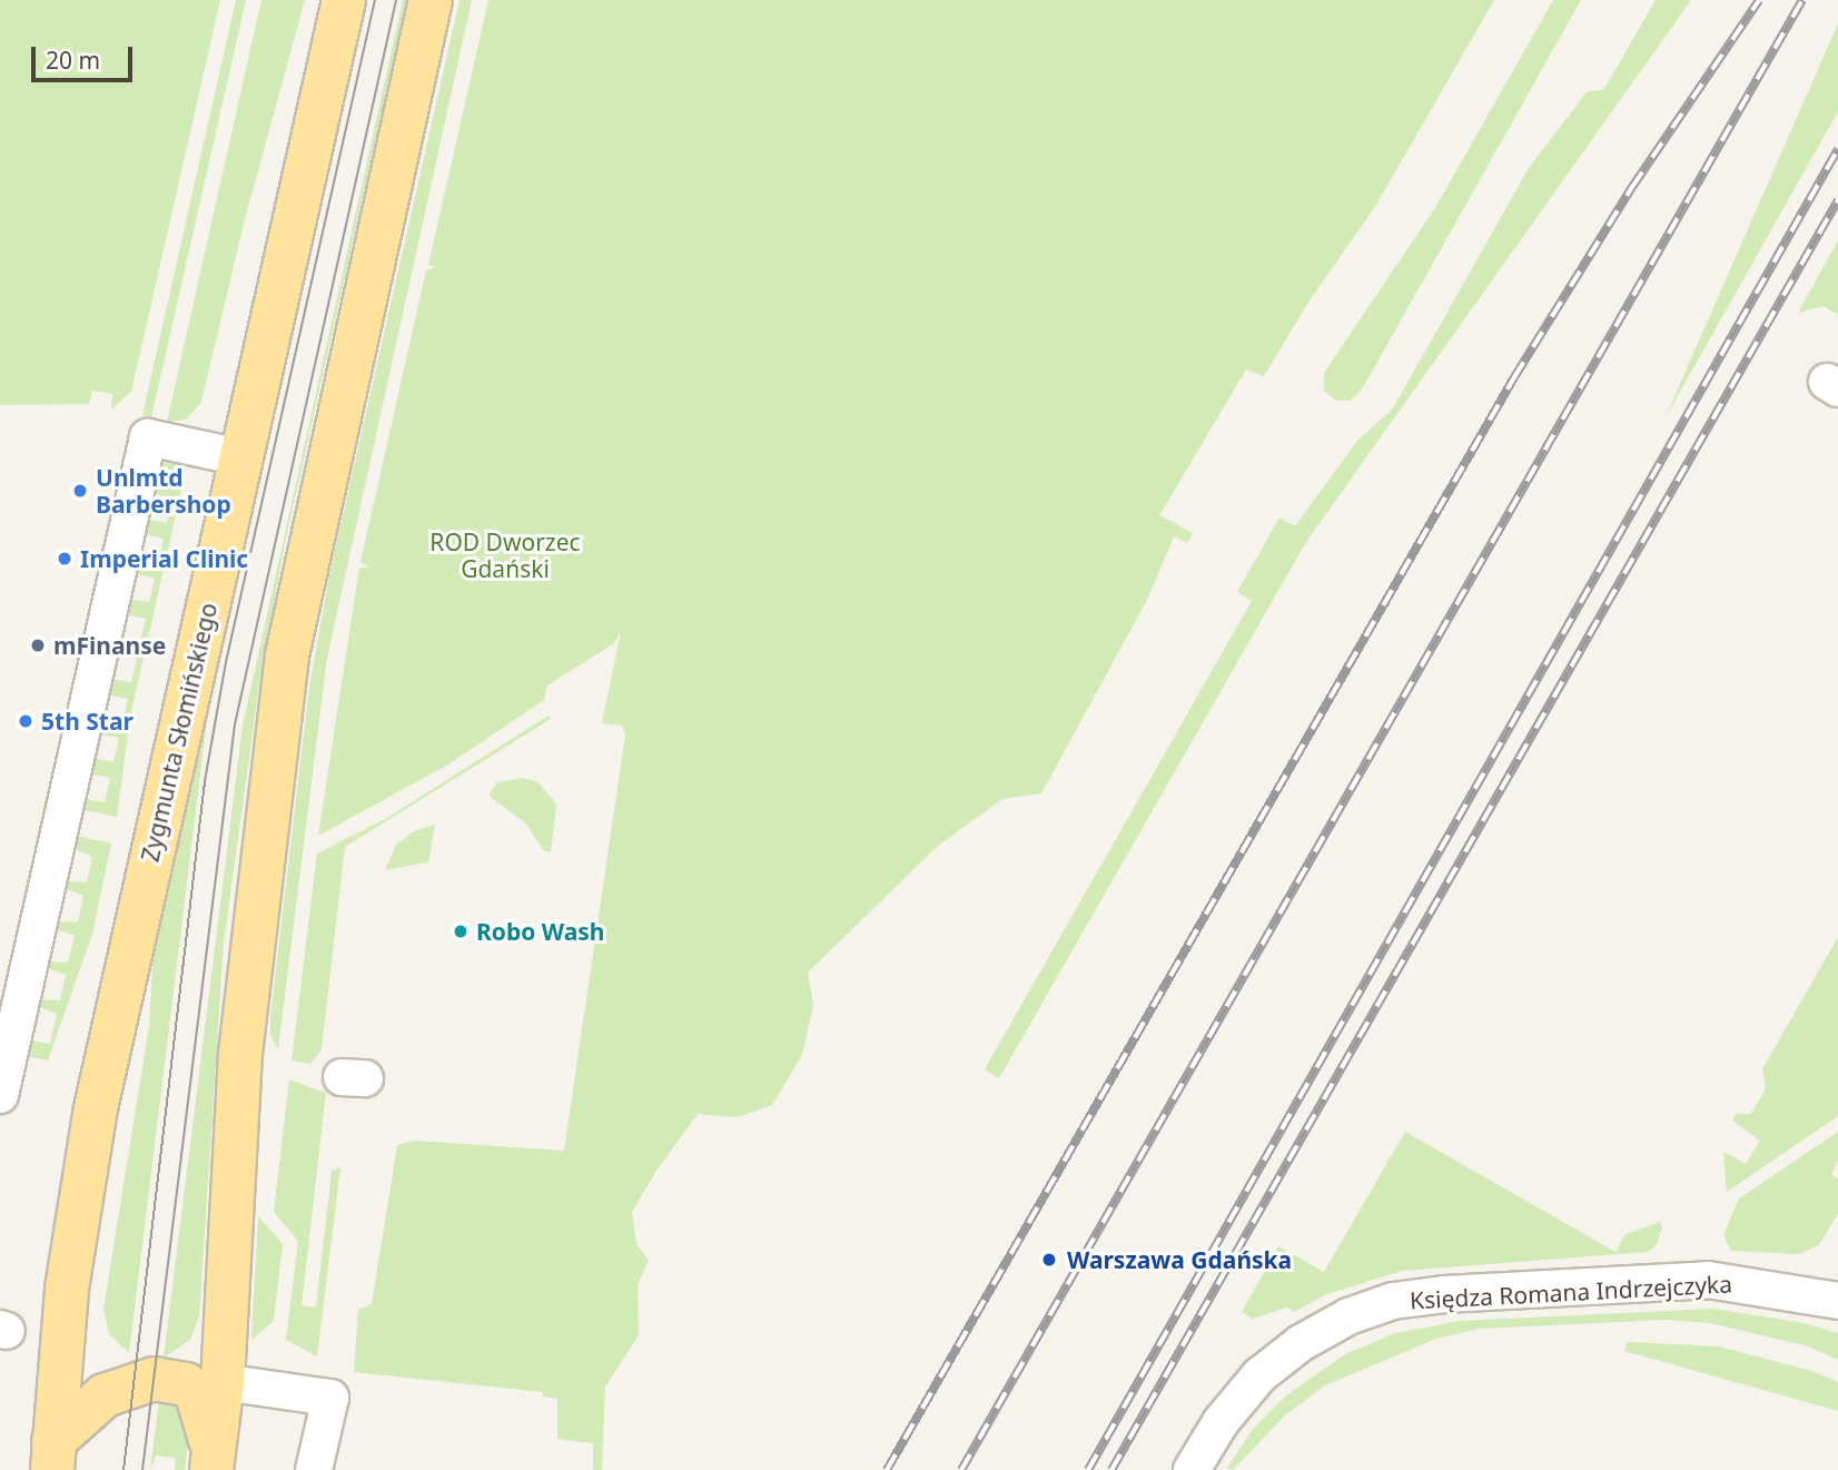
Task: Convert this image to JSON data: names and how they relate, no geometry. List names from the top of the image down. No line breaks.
{"streets":{"main road":["Zygmunta Słomińskiego"],"lane":["Księdza Romana Indrzejczyka"]},"parks":["ROD Dworzec Gdański"],"places":["Unlmtd Barbershop","Imperial Clinic","mFinanse","5th Star","Robo Wash","Warszawa Gdańska"],"scale_bar":"20 m"}
